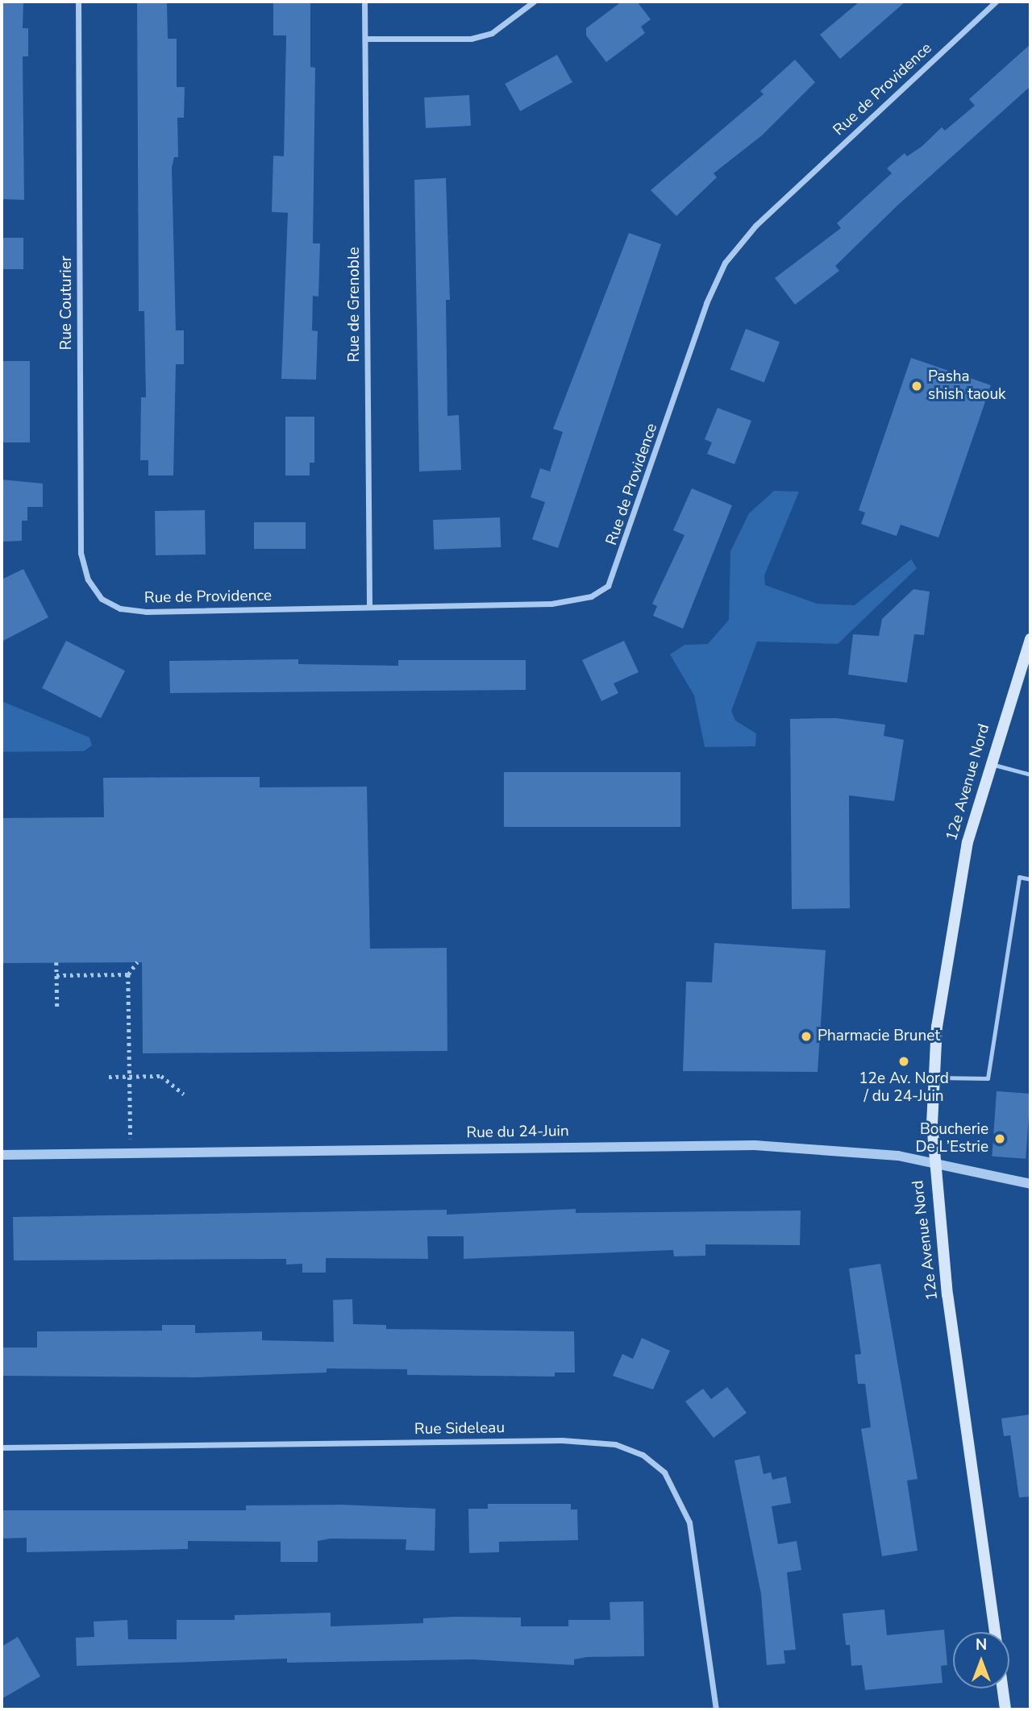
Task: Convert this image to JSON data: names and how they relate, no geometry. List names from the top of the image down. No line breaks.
{"streets":{"main road":["12e Avenue Nord"],"street":["Rue de Providence","Rue Couturier","Rue de Grenoble","Rue du 24-Juin","Rue Sideleau"]},"crossings":[["Rue de Providence","Rue Couturier"],["Rue de Providence","Rue de Grenoble"],["12e Avenue Nord","Rue du 24-Juin"]],"places":["Pasha shish taouk","Pharmacie Brunet","12e Av. Nord / du 24-Juin","Boucherie De L’Estrie"],"north":"top"}
